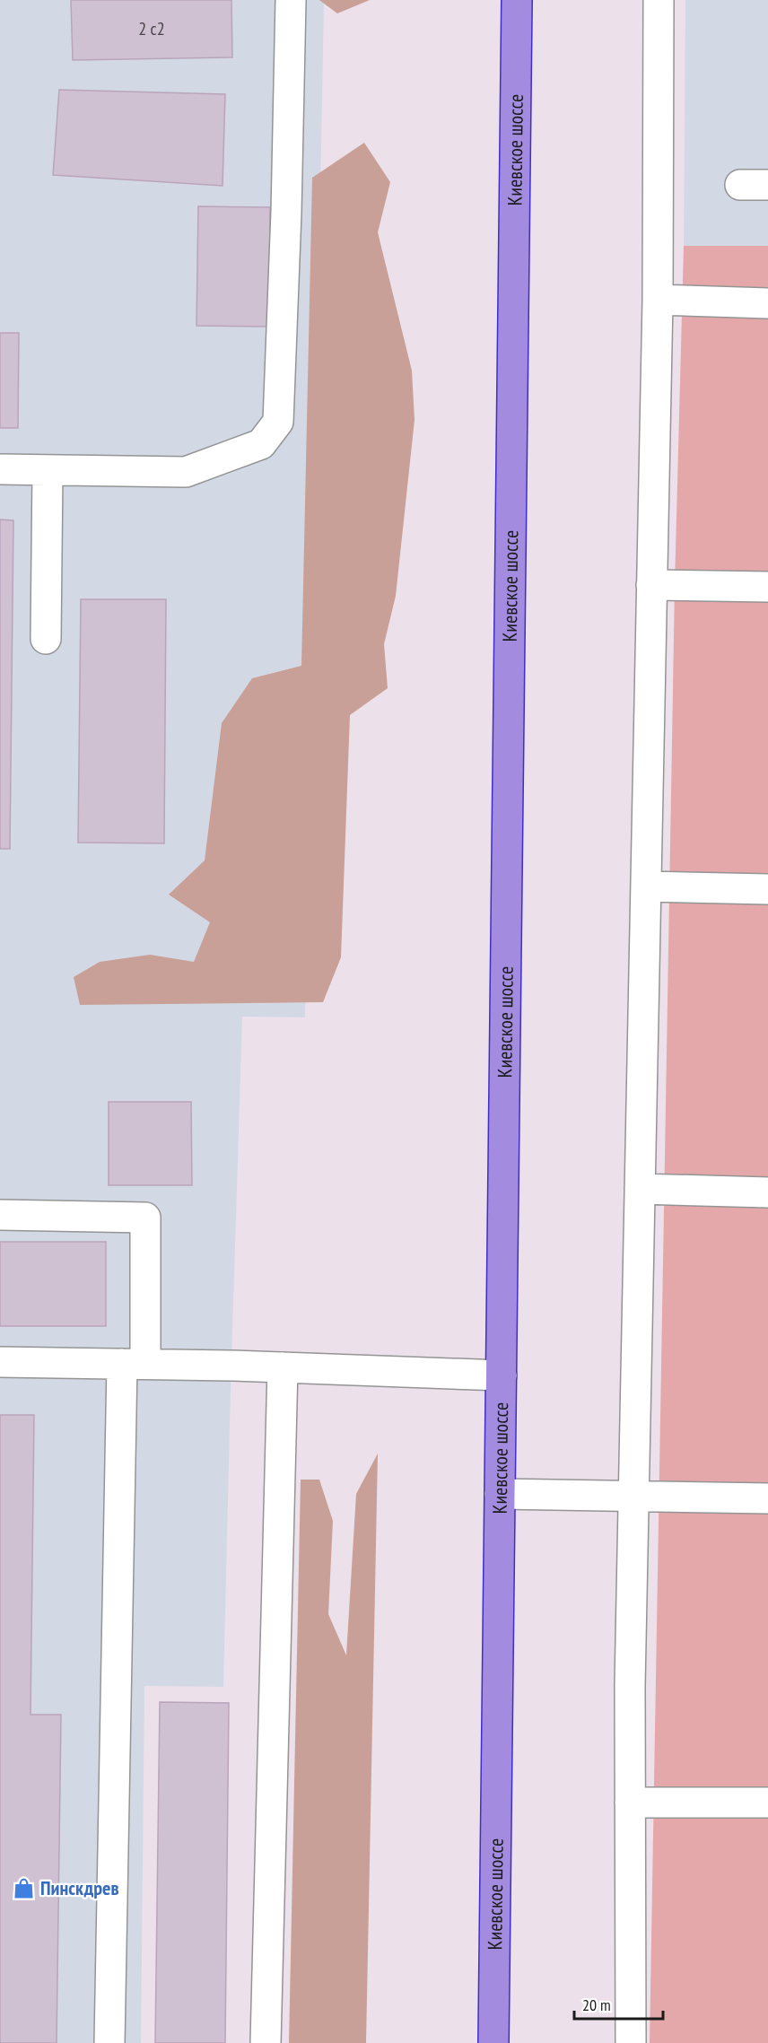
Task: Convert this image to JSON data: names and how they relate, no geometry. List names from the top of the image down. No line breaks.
{"streets":{"highway":["Киевское шоссе"]},"places":{"shop":["Пинскдрев"]},"house_numbers":["2 с2"],"scale_bar":"20 m"}
